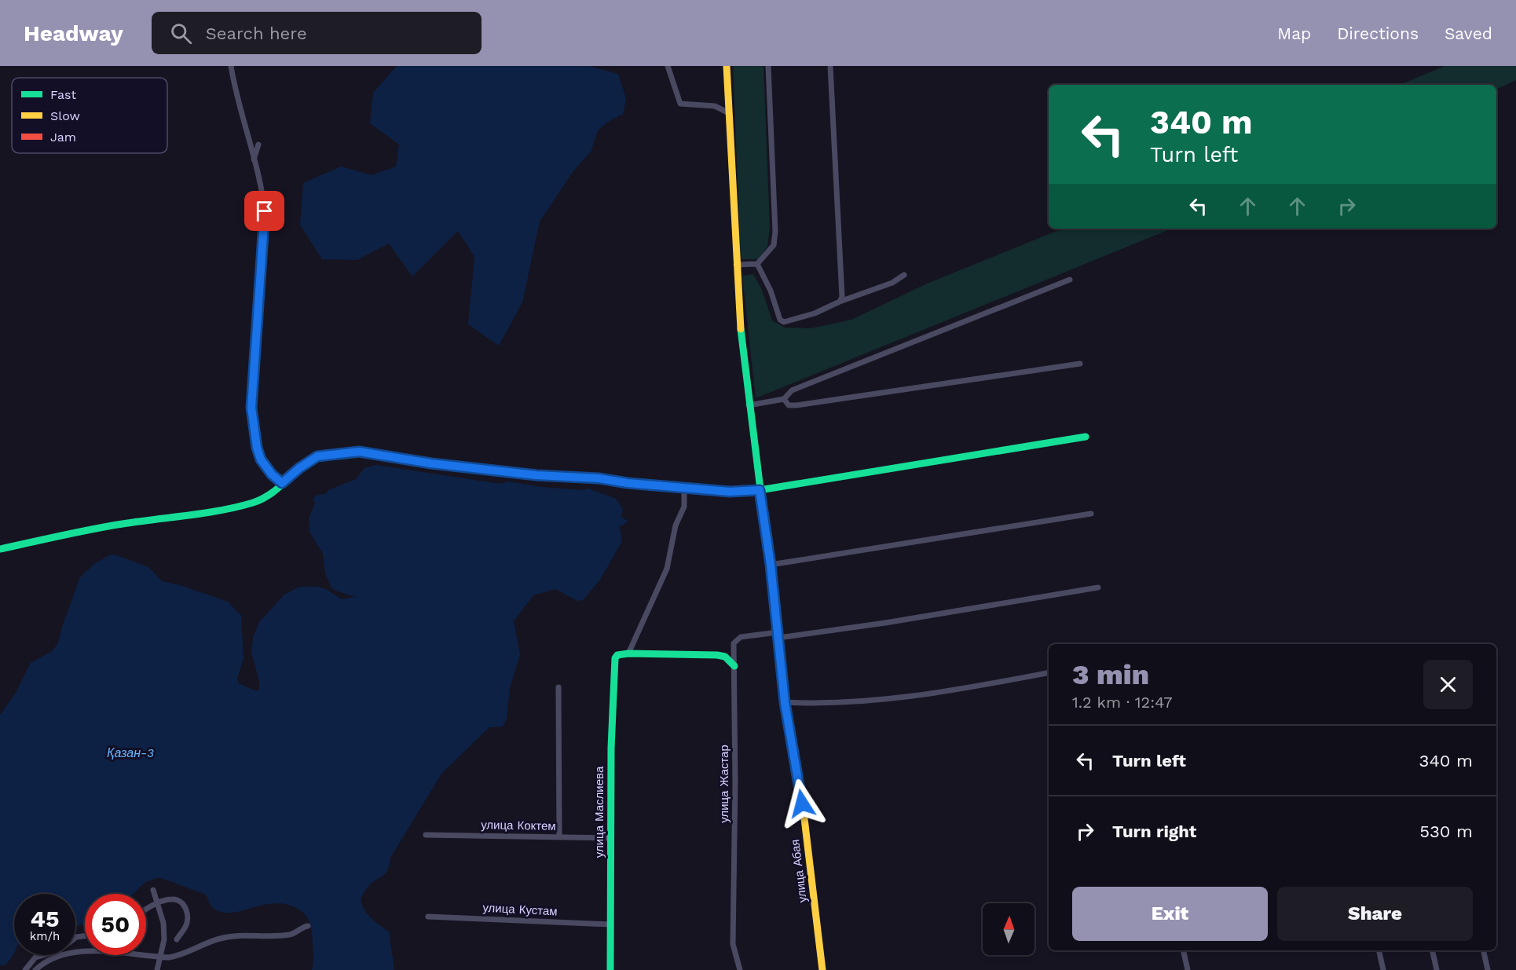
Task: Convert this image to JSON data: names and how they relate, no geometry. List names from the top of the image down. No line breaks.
{"streets":{"street":["улица Жастар","улица Маслиева","улица Коктем","улица Абая","улица Кустам"]},"crossings":[["улица Жастар","улица Абая"],["улица Маслиева","улица Коктем"],["улица Маслиева","улица Кустам"]],"water":["Қазан-3"],"legend":["Fast","Slow","Jam"],"north":"top","page":{"header":"Headway","search":"Search here","nav":["Map","Directions","Saved"],"turn":["340 m","Turn left"],"heading":["3 min","1.2 km · 12:47"],"list":[{"name":"Turn left","value":"340 m"},{"name":"Turn right","value":"530 m"}],"buttons":["Exit","Share"],"speed":"45 km/h","limit":"50"}}
